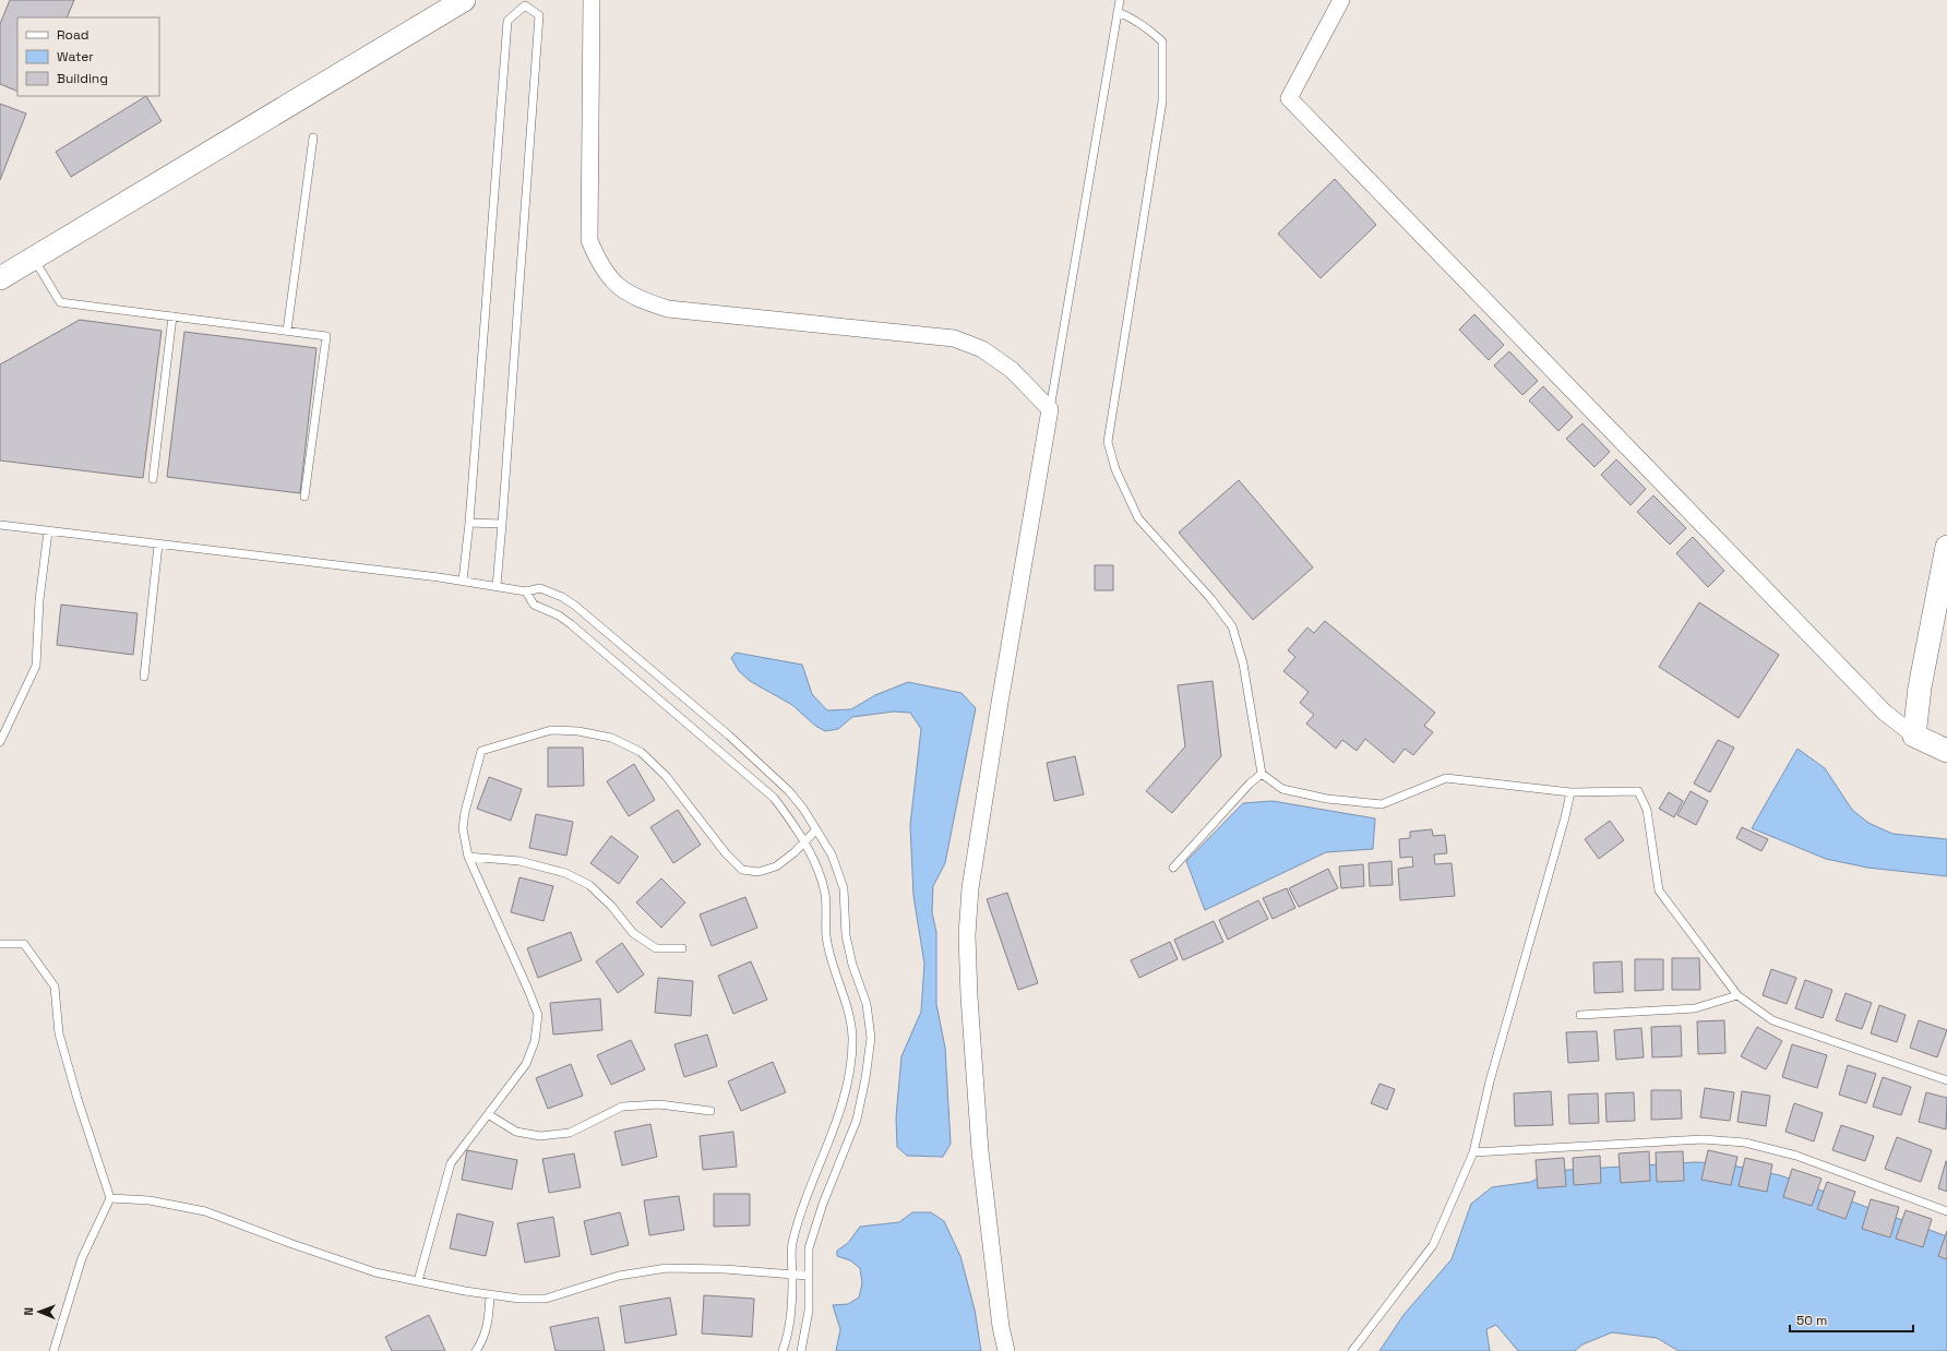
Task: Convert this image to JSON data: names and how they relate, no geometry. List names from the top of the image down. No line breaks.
{"legend":["Road","Water","Building"],"scale_bar":"50 m","north":"left"}
